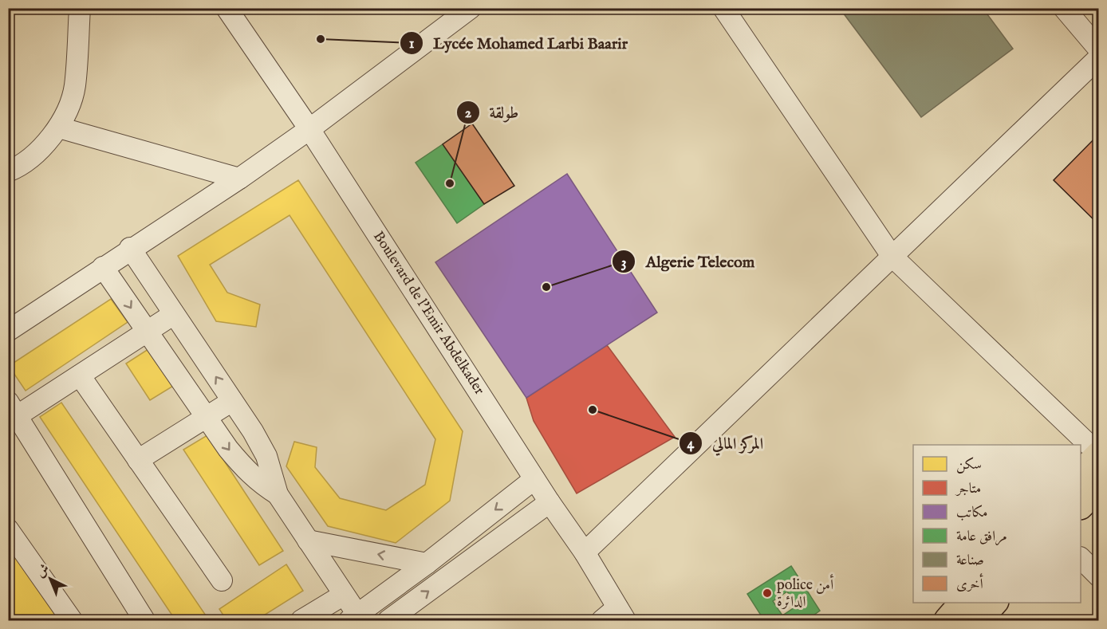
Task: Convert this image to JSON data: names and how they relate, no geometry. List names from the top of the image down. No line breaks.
{"streets":{"street":["Boulevard de l'Emir Abdelkader"]},"places":["Lycée Mohamed Larbi Baarir","طولقة","Algerie Telecom","المركز المالي","police أمن الدائرة"],"legend":["سكن","متاجر","مكاتب","مرافق عامة","صناعة","أخرى"],"north":"top left"}
